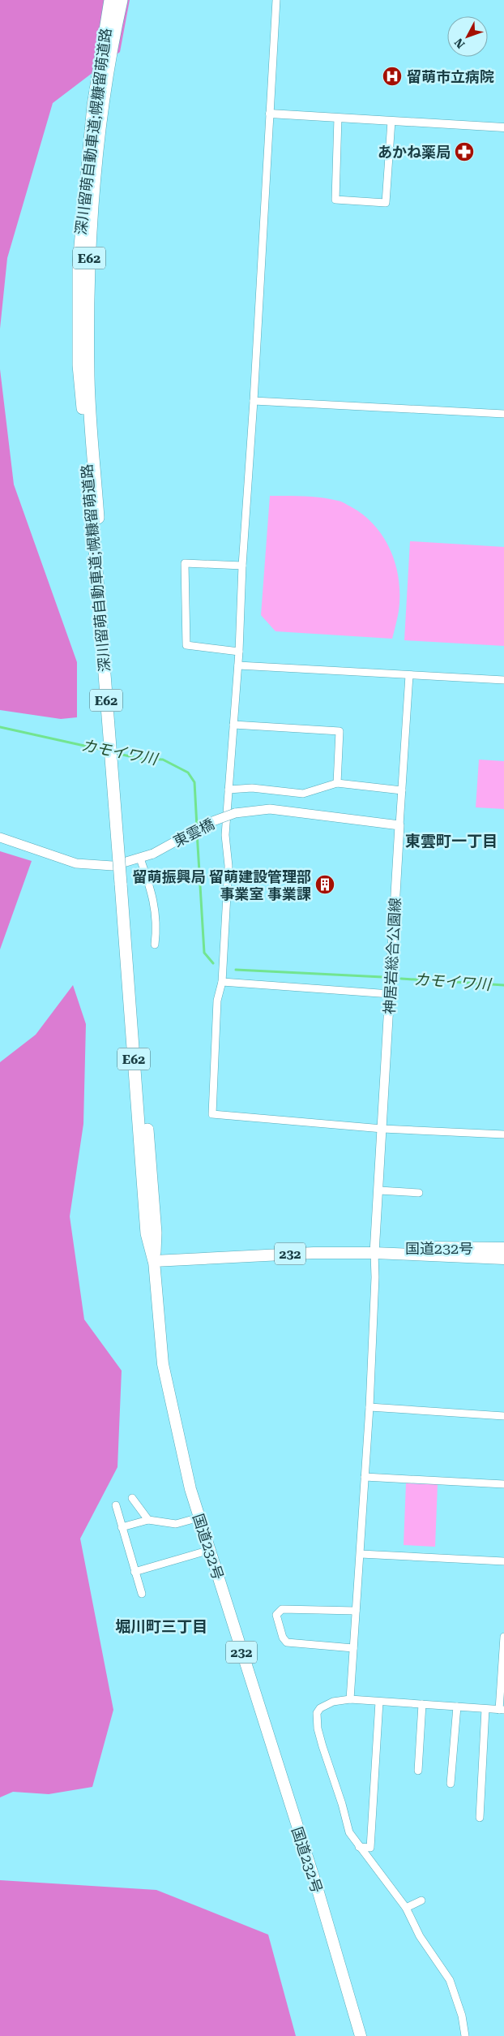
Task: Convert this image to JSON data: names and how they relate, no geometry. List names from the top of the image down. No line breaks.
{"streets":{"highway":["深川留萌自動車道;幌糠留萌道路","E62","国道232号","232"],"main road":["東雲橋","神居岩総合公園線"]},"crossings":[["深川留萌自動車道;幌糠留萌道路","国道232号"],["東雲橋","神居岩総合公園線"],["神居岩総合公園線","国道232号"]],"districts":["東雲町一丁目","堀川町三丁目"],"water":["カモイワ川"],"places":{"hospital":["留萌市立病院"],"pharmacy":["あかね薬局"],"building":["留萌振興局 留萌建設管理部 事業室 事業課"]},"north":"bottom left"}
